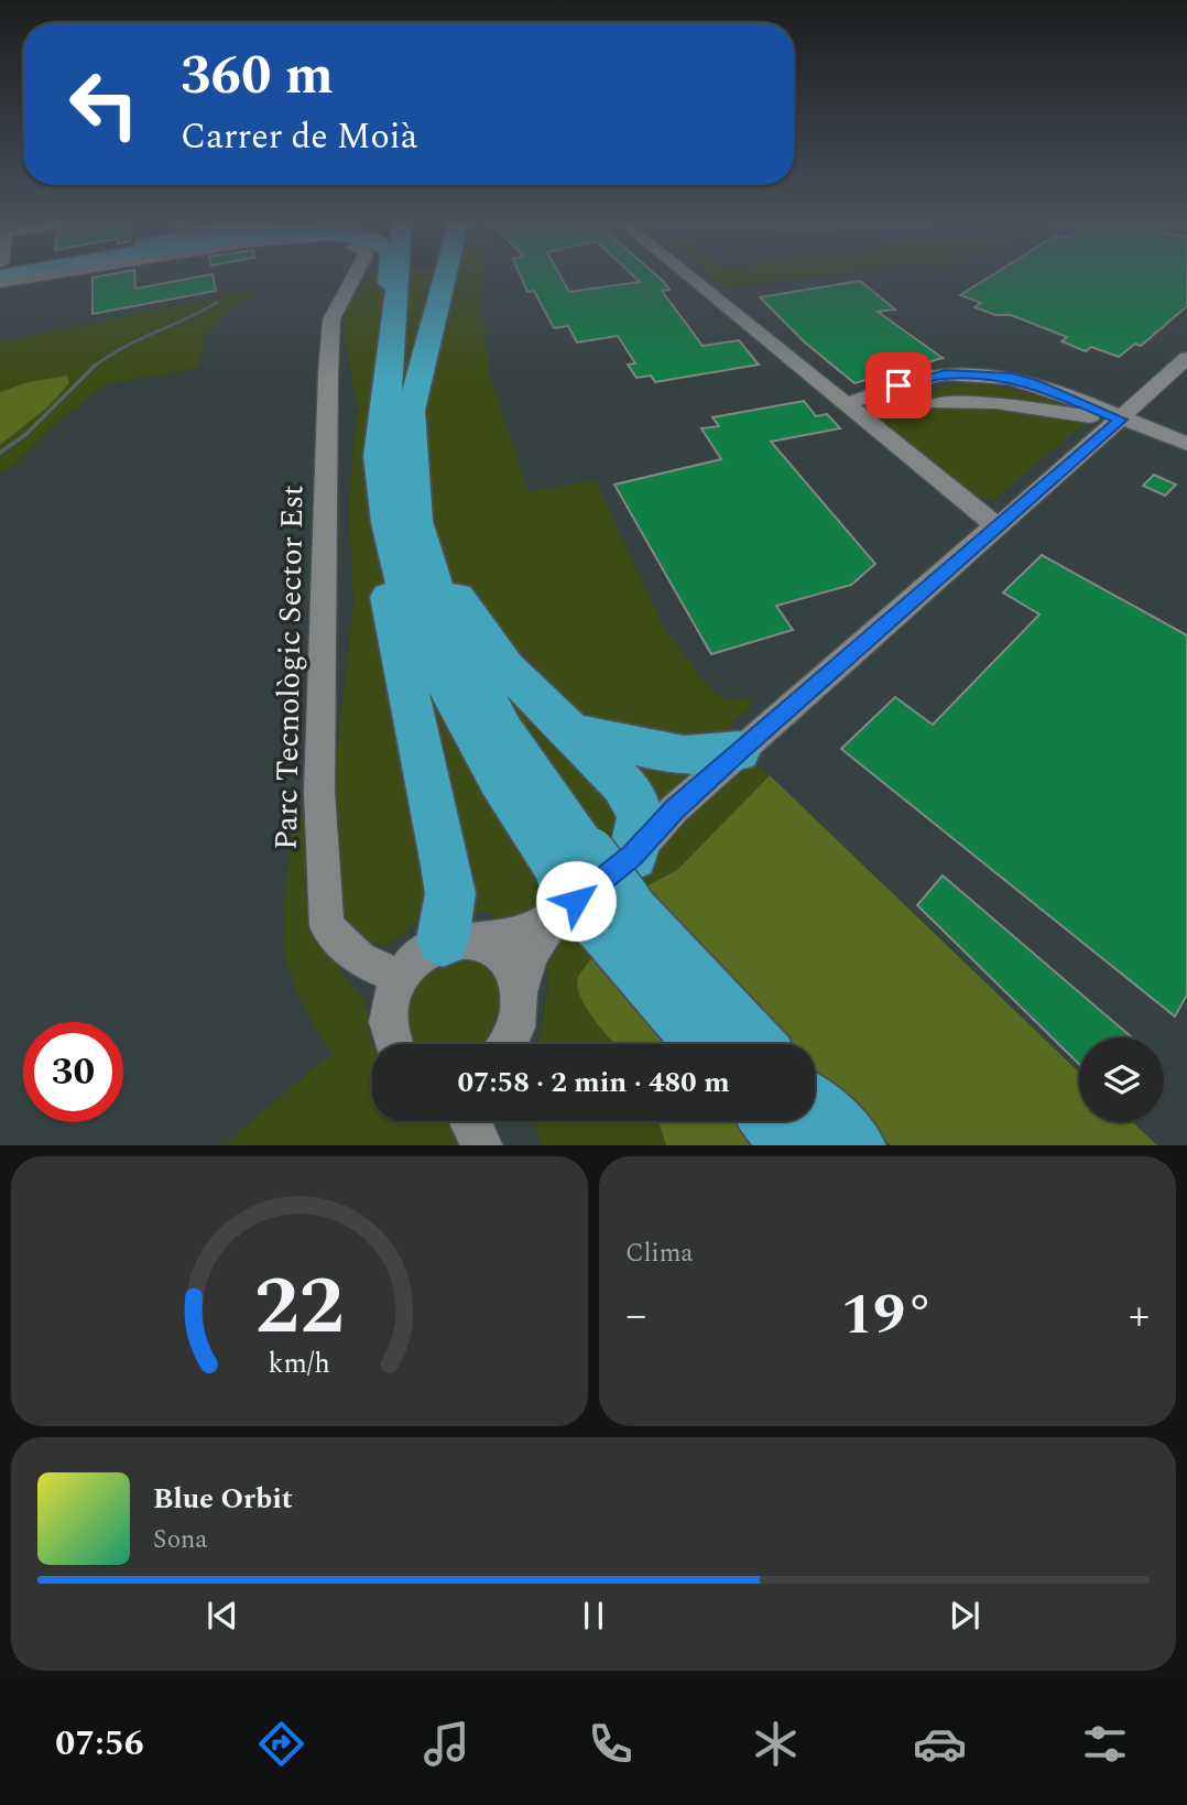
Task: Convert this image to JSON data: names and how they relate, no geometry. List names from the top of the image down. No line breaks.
{"streets":{"street":["Parc Tecnològic Sector Est"]},"page":{"turn":["360 m","Carrer de Moià"],"limit":"30","trip":"07:58 · 2 min · 480 m","tile":"Clima","heat":["−","19°","+"],"song":["Blue Orbit","Sona"],"tabs":"07:56","gauge":["22","km/h"]}}
